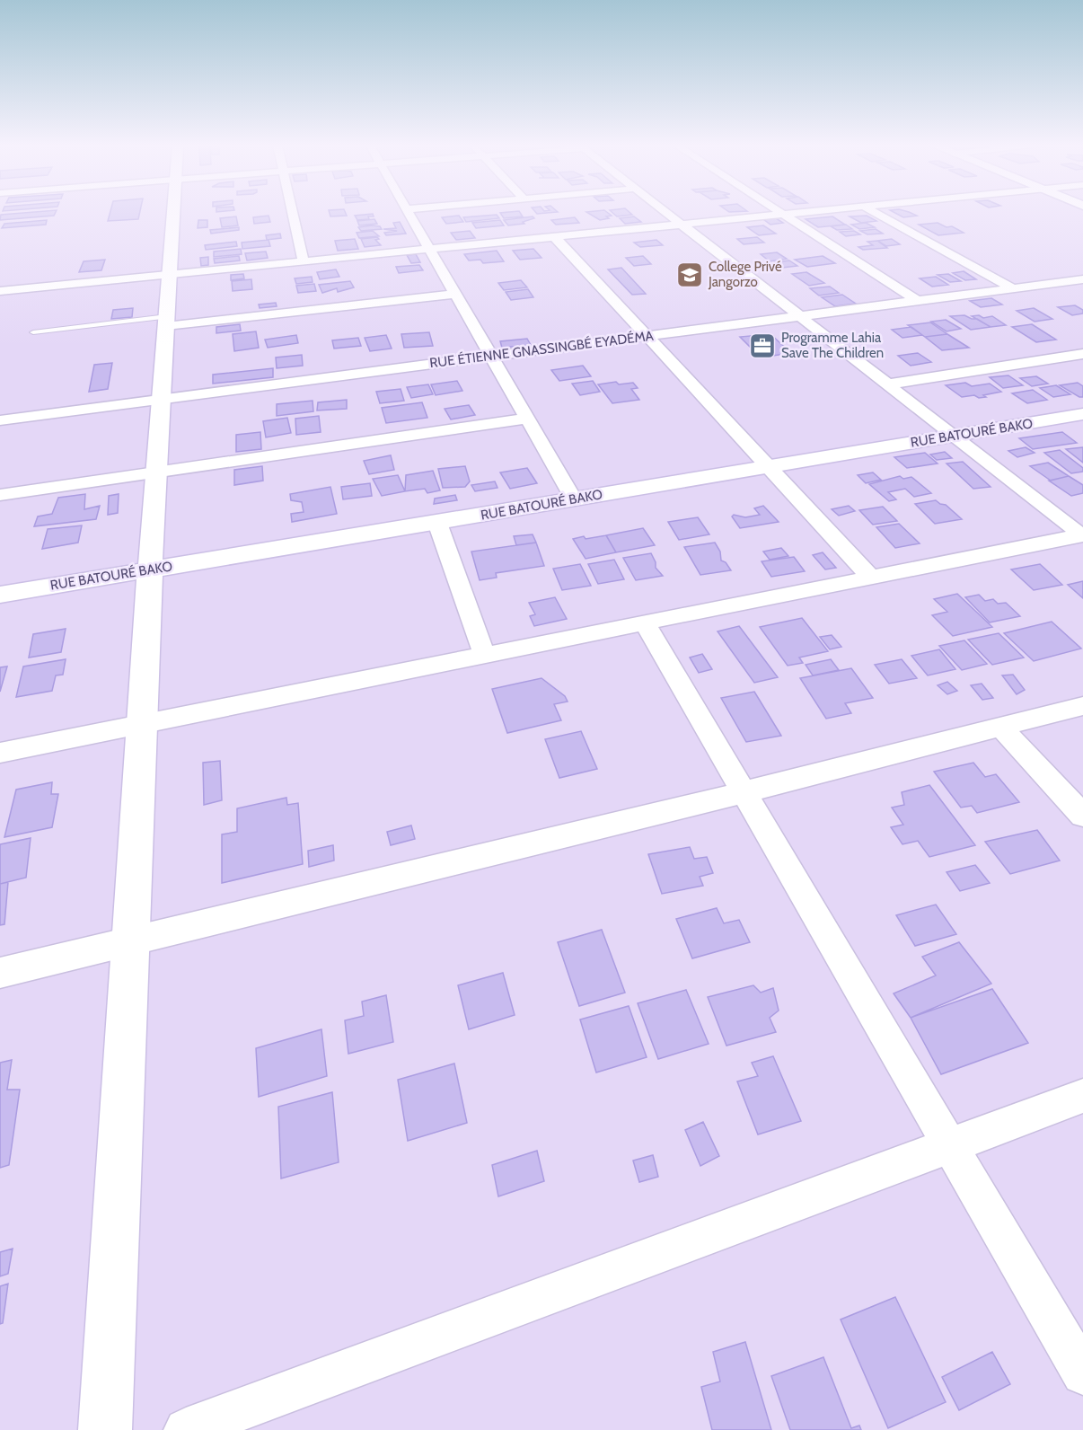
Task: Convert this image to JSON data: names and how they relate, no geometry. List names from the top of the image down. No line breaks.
{"streets":{"street":["RUE ÉTIENNE GNASSINGBÉ EYADÉMA","RUE BATOURÉ BAKO"]},"places":{"school or university":["College Privé Jangorzo"],"office":["Programme Lahia Save The Children"]}}
